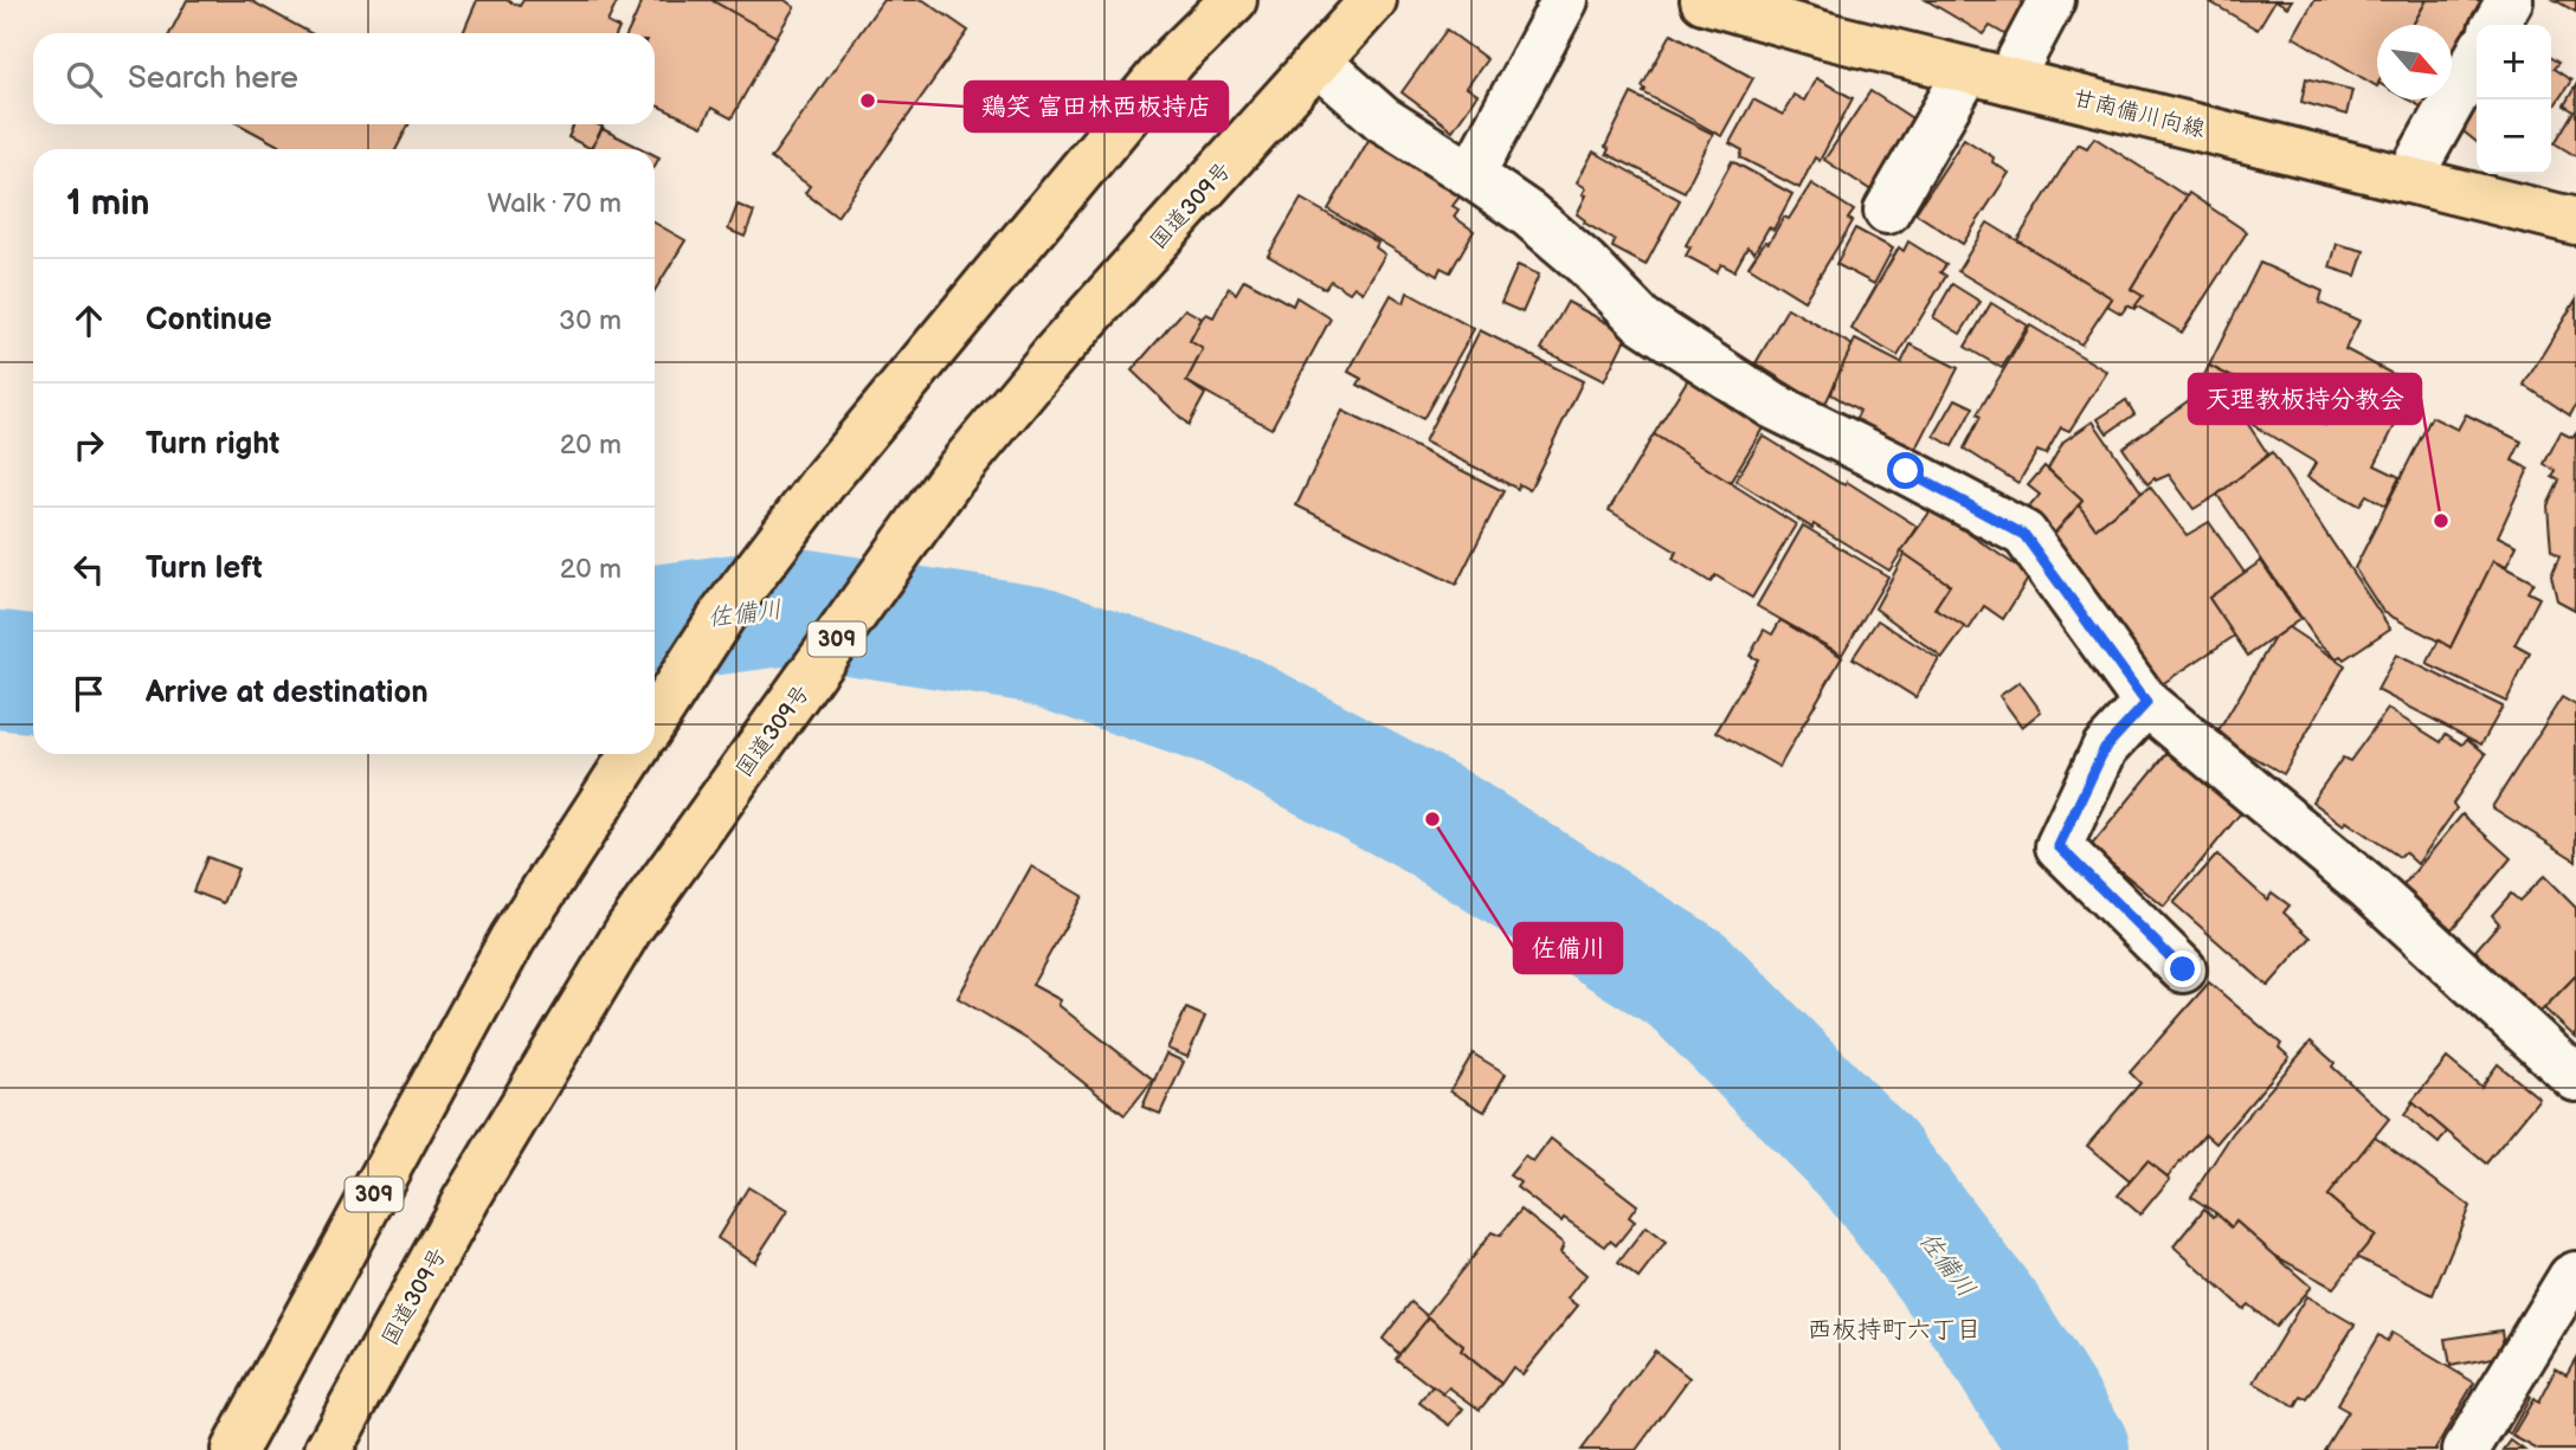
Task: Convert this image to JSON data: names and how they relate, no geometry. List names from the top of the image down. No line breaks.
{"streets":{"main road":["甘南備川向線","国道309号","309"]},"districts":["西板持町六丁目"],"water":["佐備川"],"places":["鶏笑 富田林西板持店","天理教板持分教会","佐備川"],"north":"bottom right","page":{"map_buttons":["+","−"],"search":"Search here","heading":["1 min","Walk · 70 m"],"list":[["Continue","30 m"],["Turn right","20 m"],["Turn left","20 m"],"Arrive at destination"]}}
